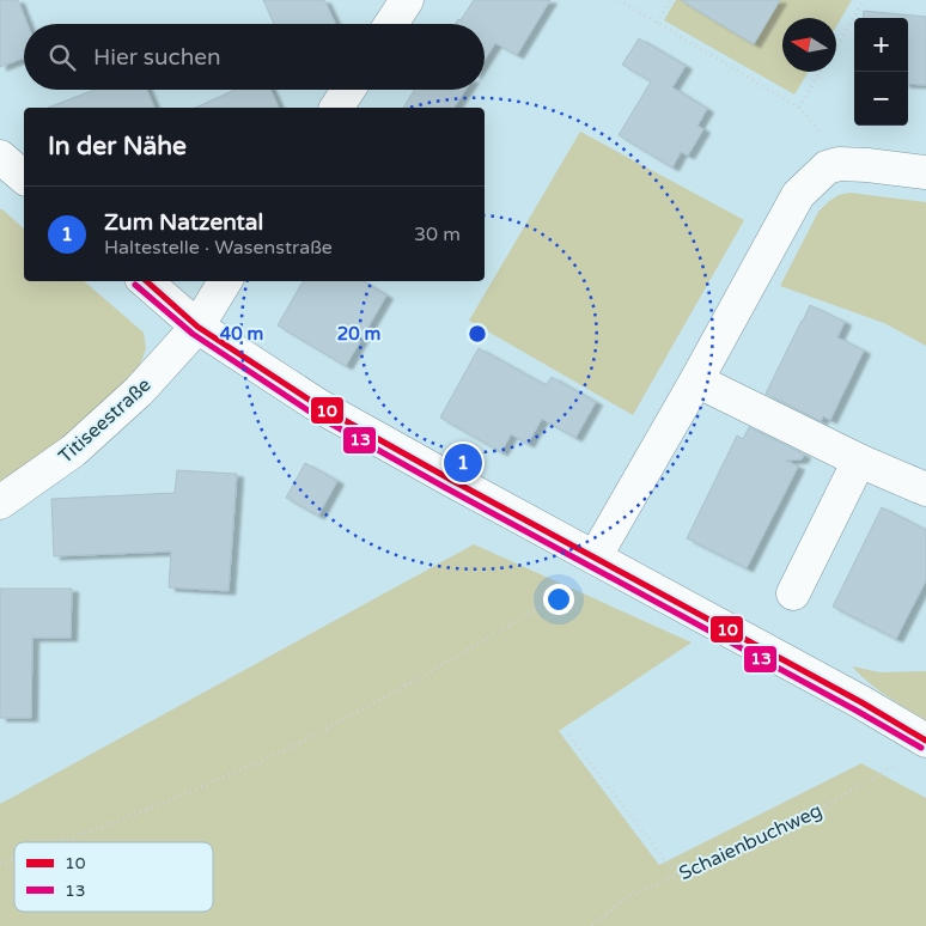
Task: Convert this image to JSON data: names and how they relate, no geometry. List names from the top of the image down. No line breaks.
{"streets":{"street":["Titiseestraße"],"path":["Schaienbuchweg"]},"lines":["transit line 10","transit line 13"],"legend":["10","13"],"north":"left","page":{"map_buttons":["+","−"],"search":"Hier suchen","heading":"In der Nähe","list":[{"mark":"1","name":"Zum Natzental","note":"Haltestelle · Wasenstraße","value":"30 m"}],"pins":"1"},"rings":["20 m","40 m"]}
